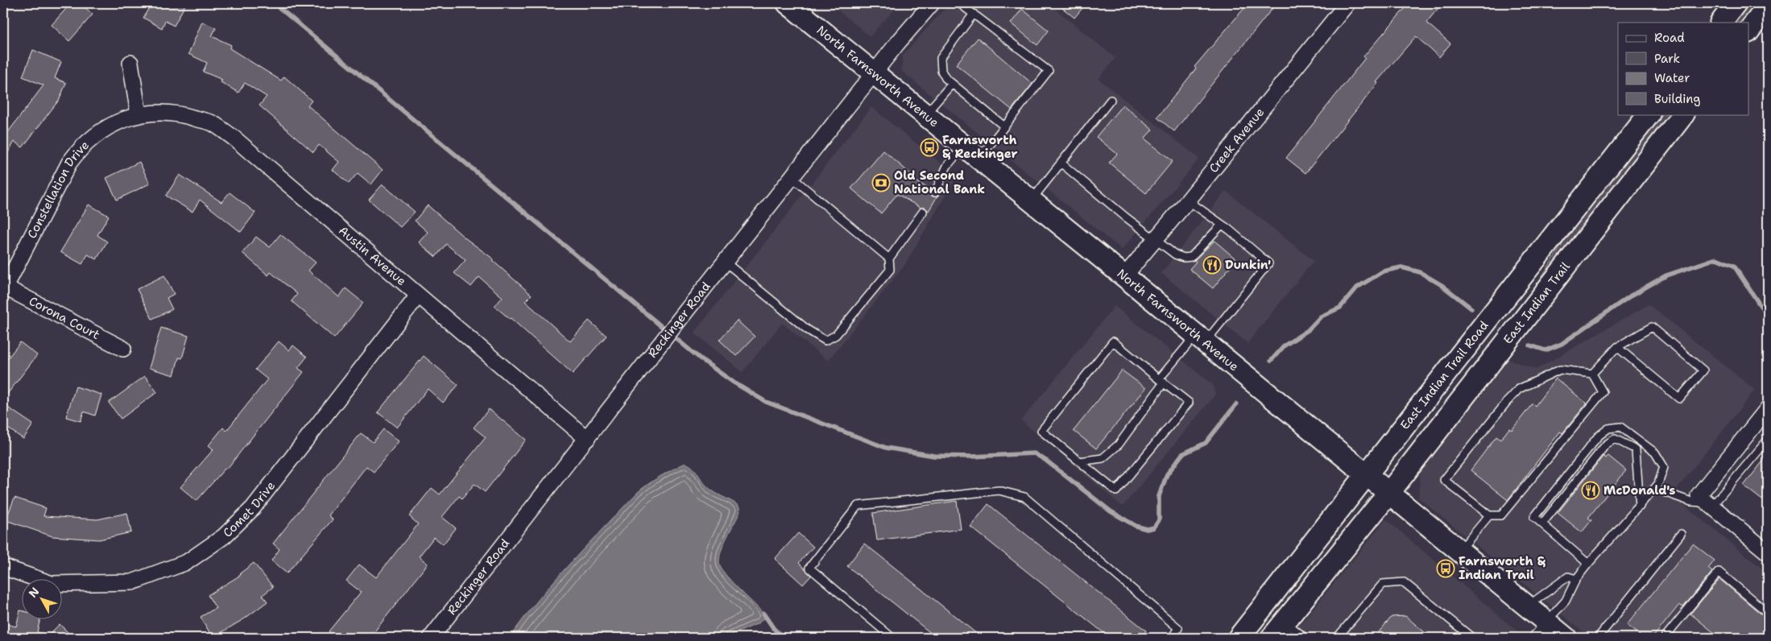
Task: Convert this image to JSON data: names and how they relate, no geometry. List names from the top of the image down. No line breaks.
{"streets":{"main road":["North Farnsworth Avenue","East Indian Trail","East Indian Trail Road"],"street":["Creek Avenue","Constellation Drive","Austin Avenue","Corona Court","Reckinger Road","Comet Drive"]},"crossings":[["North Farnsworth Avenue","Creek Avenue"],["North Farnsworth Avenue","East Indian Trail"],["North Farnsworth Avenue","Reckinger Road"],["North Farnsworth Avenue","East Indian Trail Road"],["Constellation Drive","Austin Avenue"],["Constellation Drive","Corona Court"],["Austin Avenue","Reckinger Road"],["Austin Avenue","Comet Drive"]],"places":{"bus stop":["Farnsworth & Reckinger","Farnsworth & Indian Trail"],"bank":["Old Second National Bank"],"restaurant":["Dunkin'","McDonald's"]},"legend":["Road","Park","Water","Building"],"north":"top left"}
